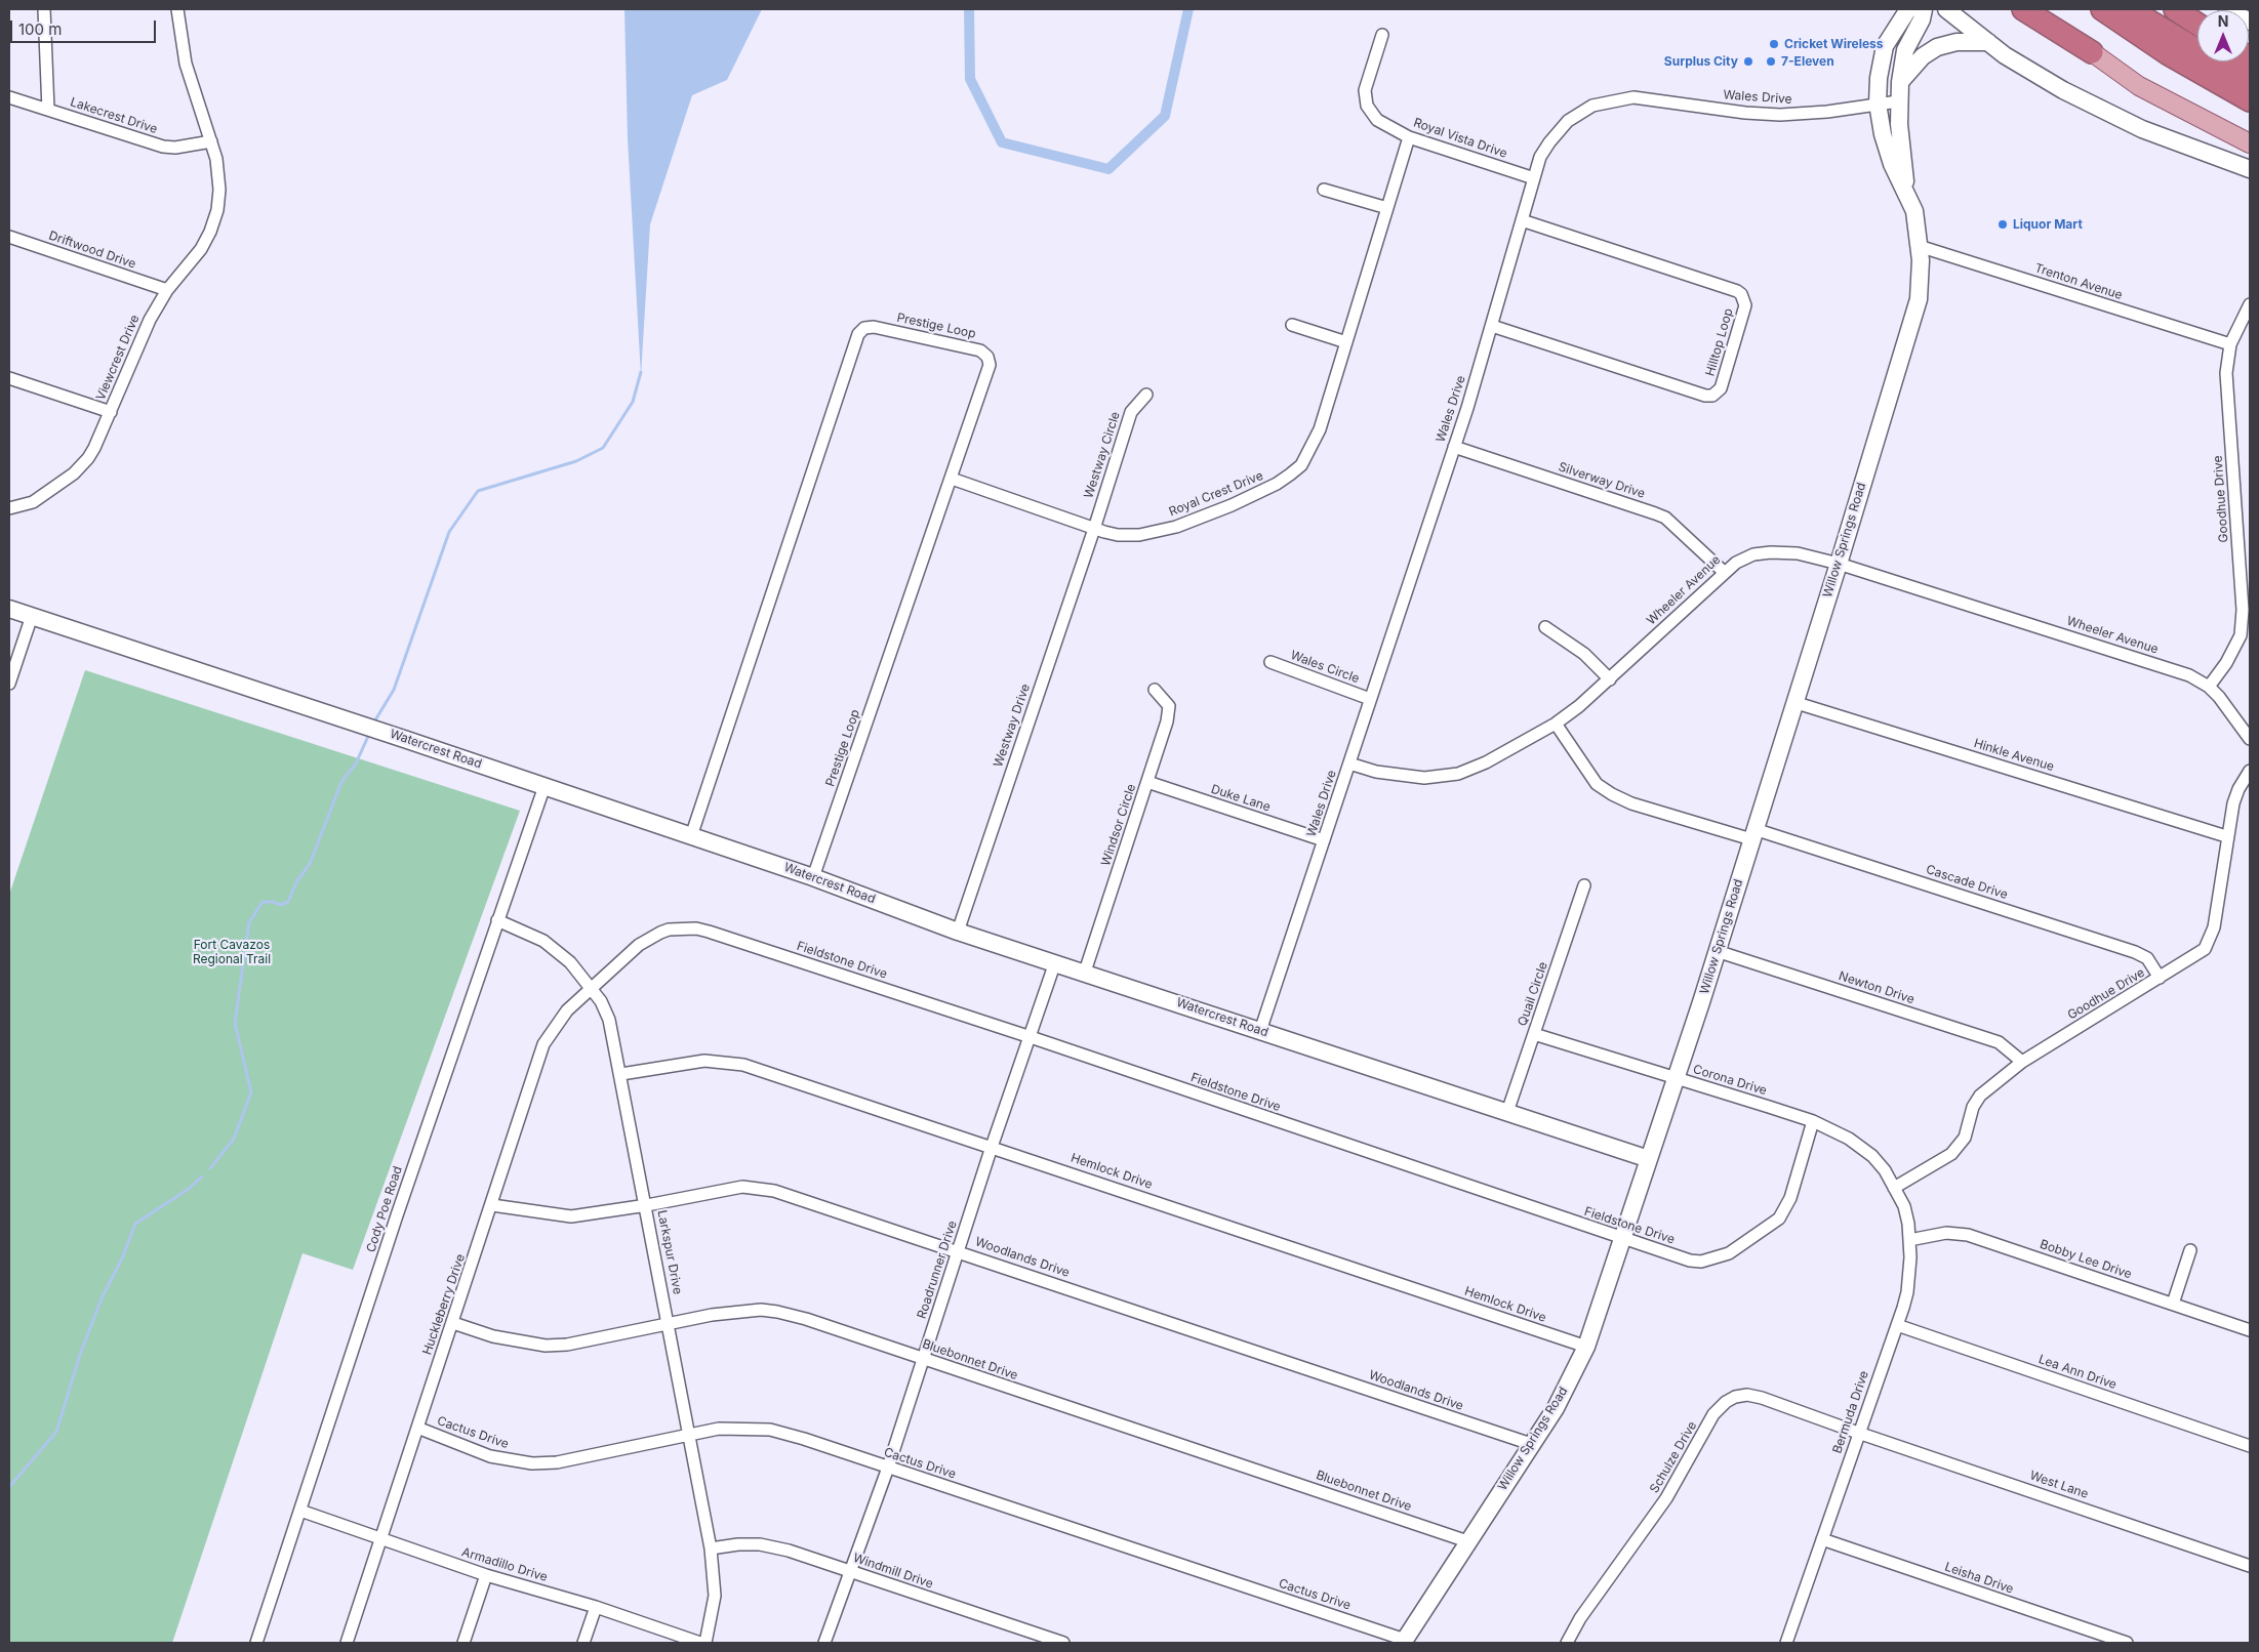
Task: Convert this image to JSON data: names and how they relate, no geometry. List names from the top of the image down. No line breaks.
{"streets":{"street":["Wales Drive","Lakecrest Drive","Royal Vista Drive","Driftwood Drive","Trenton Avenue","Prestige Loop","Hilltop Loop","Viewcrest Drive","Westway Circle","Silverway Drive","Royal Crest Drive","Goodhue Drive","Willow Springs Road","Wheeler Avenue","Wales Circle","Westway Drive","Watercrest Road","Hinkle Avenue","Duke Lane","Windsor Circle","Cascade Drive","Fieldstone Drive","Newton Drive","Quail Circle","Corona Drive","Hemlock Drive","Cody Poe Road","Larkspur Drive","Woodlands Drive","Bobby Lee Drive","Roadrunner Drive","Huckleberry Drive","Bluebonnet Drive","Lea Ann Drive","Bermuda Drive","Cactus Drive","Schulze Drive","West Lane","Armadillo Drive","Windmill Drive","Leisha Drive"]},"crossings":[["Wales Drive","Royal Vista Drive"],["Wales Drive","Hilltop Loop"],["Wales Drive","Silverway Drive"],["Wales Drive","Willow Springs Road"],["Wales Drive","Wheeler Avenue"],["Wales Drive","Wales Circle"],["Wales Drive","Watercrest Road"],["Wales Drive","Duke Lane"],["Lakecrest Drive","Viewcrest Drive"],["Royal Vista Drive","Royal Crest Drive"],["Driftwood Drive","Viewcrest Drive"],["Trenton Avenue","Goodhue Drive"],["Trenton Avenue","Willow Springs Road"],["Prestige Loop","Royal Crest Drive"],["Prestige Loop","Watercrest Road"],["Westway Circle","Royal Crest Drive"],["Westway Circle","Westway Drive"],["Silverway Drive","Wheeler Avenue"],["Royal Crest Drive","Westway Drive"],["Goodhue Drive","Wheeler Avenue"],["Goodhue Drive","Hinkle Avenue"],["Goodhue Drive","Cascade Drive"],["Goodhue Drive","Newton Drive"],["Goodhue Drive","Corona Drive"],["Goodhue Drive","Bermuda Drive"],["Willow Springs Road","Wheeler Avenue"],["Willow Springs Road","Watercrest Road"],["Willow Springs Road","Hinkle Avenue"],["Willow Springs Road","Cascade Drive"],["Willow Springs Road","Fieldstone Drive"],["Willow Springs Road","Newton Drive"],["Willow Springs Road","Corona Drive"],["Willow Springs Road","Hemlock Drive"],["Willow Springs Road","Woodlands Drive"],["Willow Springs Road","Bluebonnet Drive"],["Willow Springs Road","Cactus Drive"],["Wheeler Avenue","Cascade Drive"],["Westway Drive","Watercrest Road"],["Watercrest Road","Windsor Circle"],["Watercrest Road","Quail Circle"],["Watercrest Road","Cody Poe Road"],["Watercrest Road","Roadrunner Drive"],["Duke Lane","Windsor Circle"],["Fieldstone Drive","Corona Drive"],["Fieldstone Drive","Larkspur Drive"],["Fieldstone Drive","Roadrunner Drive"],["Fieldstone Drive","Huckleberry Drive"],["Quail Circle","Corona Drive"],["Corona Drive","Bermuda Drive"],["Hemlock Drive","Larkspur Drive"],["Hemlock Drive","Roadrunner Drive"],["Cody Poe Road","Larkspur Drive"],["Cody Poe Road","Armadillo Drive"],["Larkspur Drive","Woodlands Drive"],["Larkspur Drive","Huckleberry Drive"],["Larkspur Drive","Bluebonnet Drive"],["Larkspur Drive","Cactus Drive"],["Larkspur Drive","Windmill Drive"],["Woodlands Drive","Roadrunner Drive"],["Woodlands Drive","Huckleberry Drive"],["Bobby Lee Drive","Bermuda Drive"],["Roadrunner Drive","Bluebonnet Drive"],["Roadrunner Drive","Cactus Drive"],["Roadrunner Drive","Windmill Drive"],["Huckleberry Drive","Bluebonnet Drive"],["Huckleberry Drive","Cactus Drive"],["Huckleberry Drive","Armadillo Drive"],["Lea Ann Drive","Bermuda Drive"],["Bermuda Drive","Schulze Drive"],["Bermuda Drive","West Lane"],["Bermuda Drive","Leisha Drive"],["Schulze Drive","West Lane"]],"parks":["Fort Cavazos Regional Trail"],"places":["Cricket Wireless","Surplus City","7-Eleven","Liquor Mart"],"scale_bar":"100 m","north":"top"}
